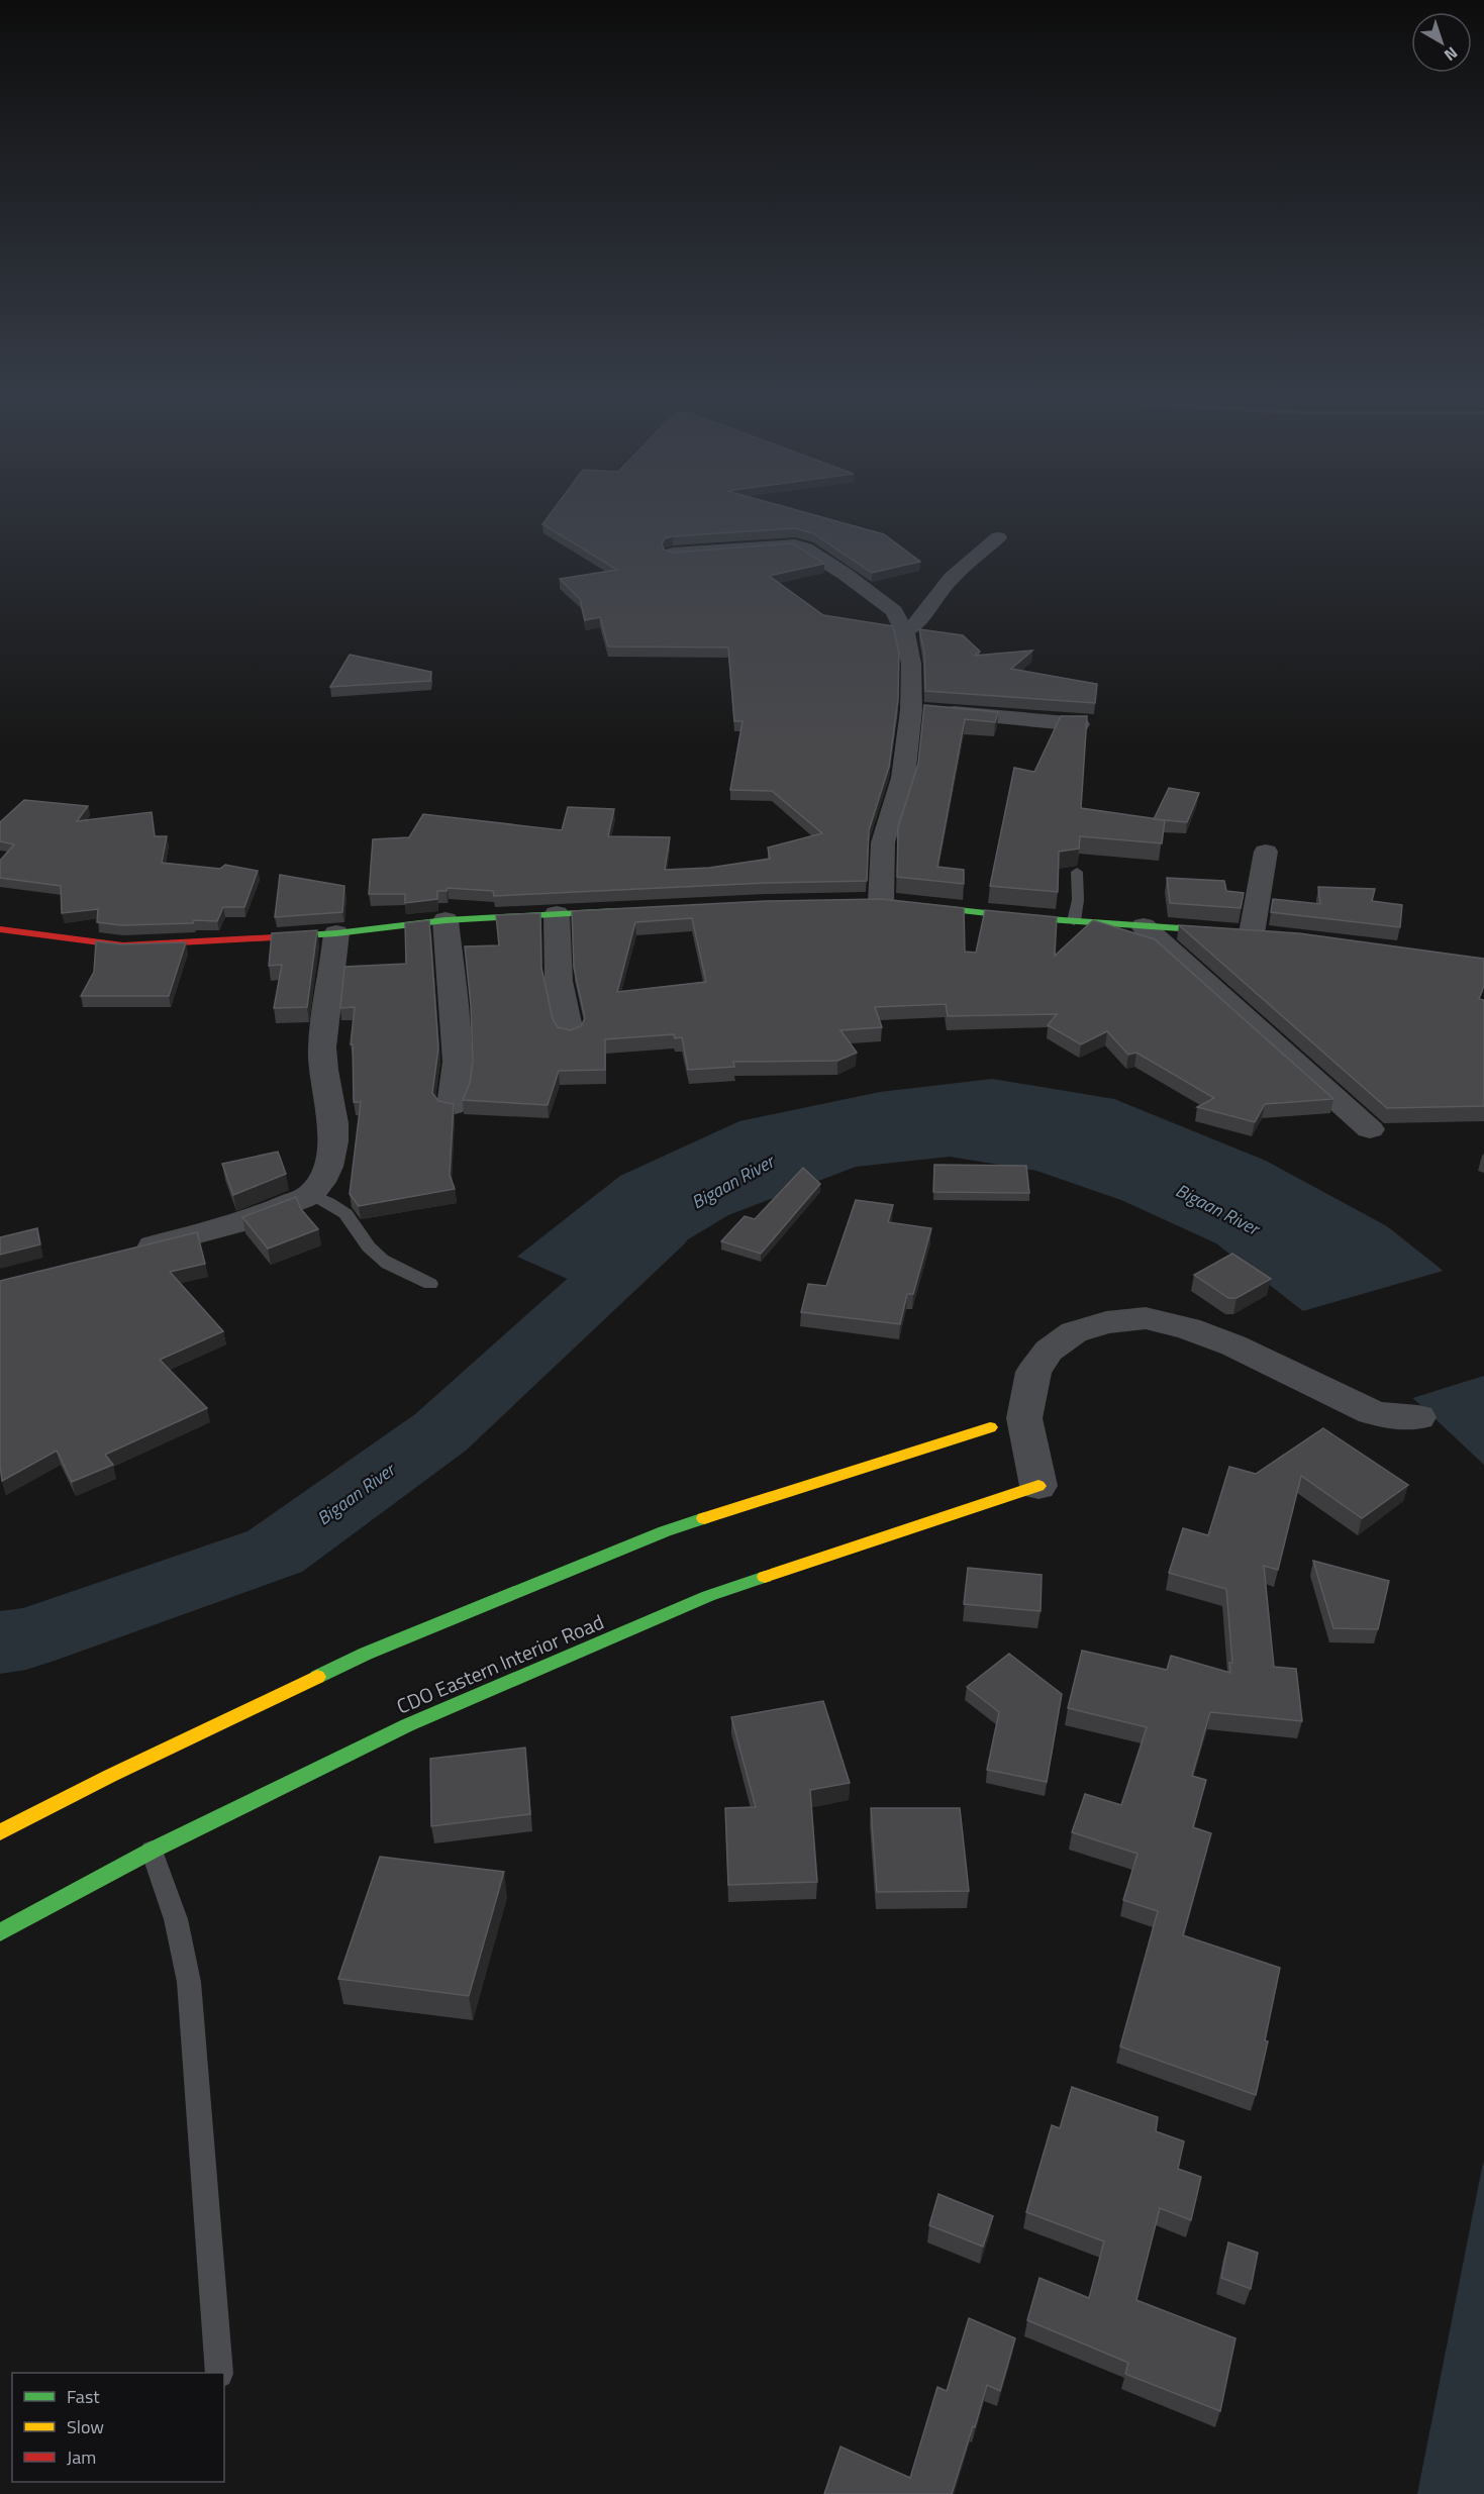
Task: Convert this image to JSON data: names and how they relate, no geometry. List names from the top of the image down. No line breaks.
{"streets":{"main road":["CDO Eastern Interior Road"]},"water":["Bigaan River"],"legend":["Fast","Slow","Jam"],"north":"bottom right"}
